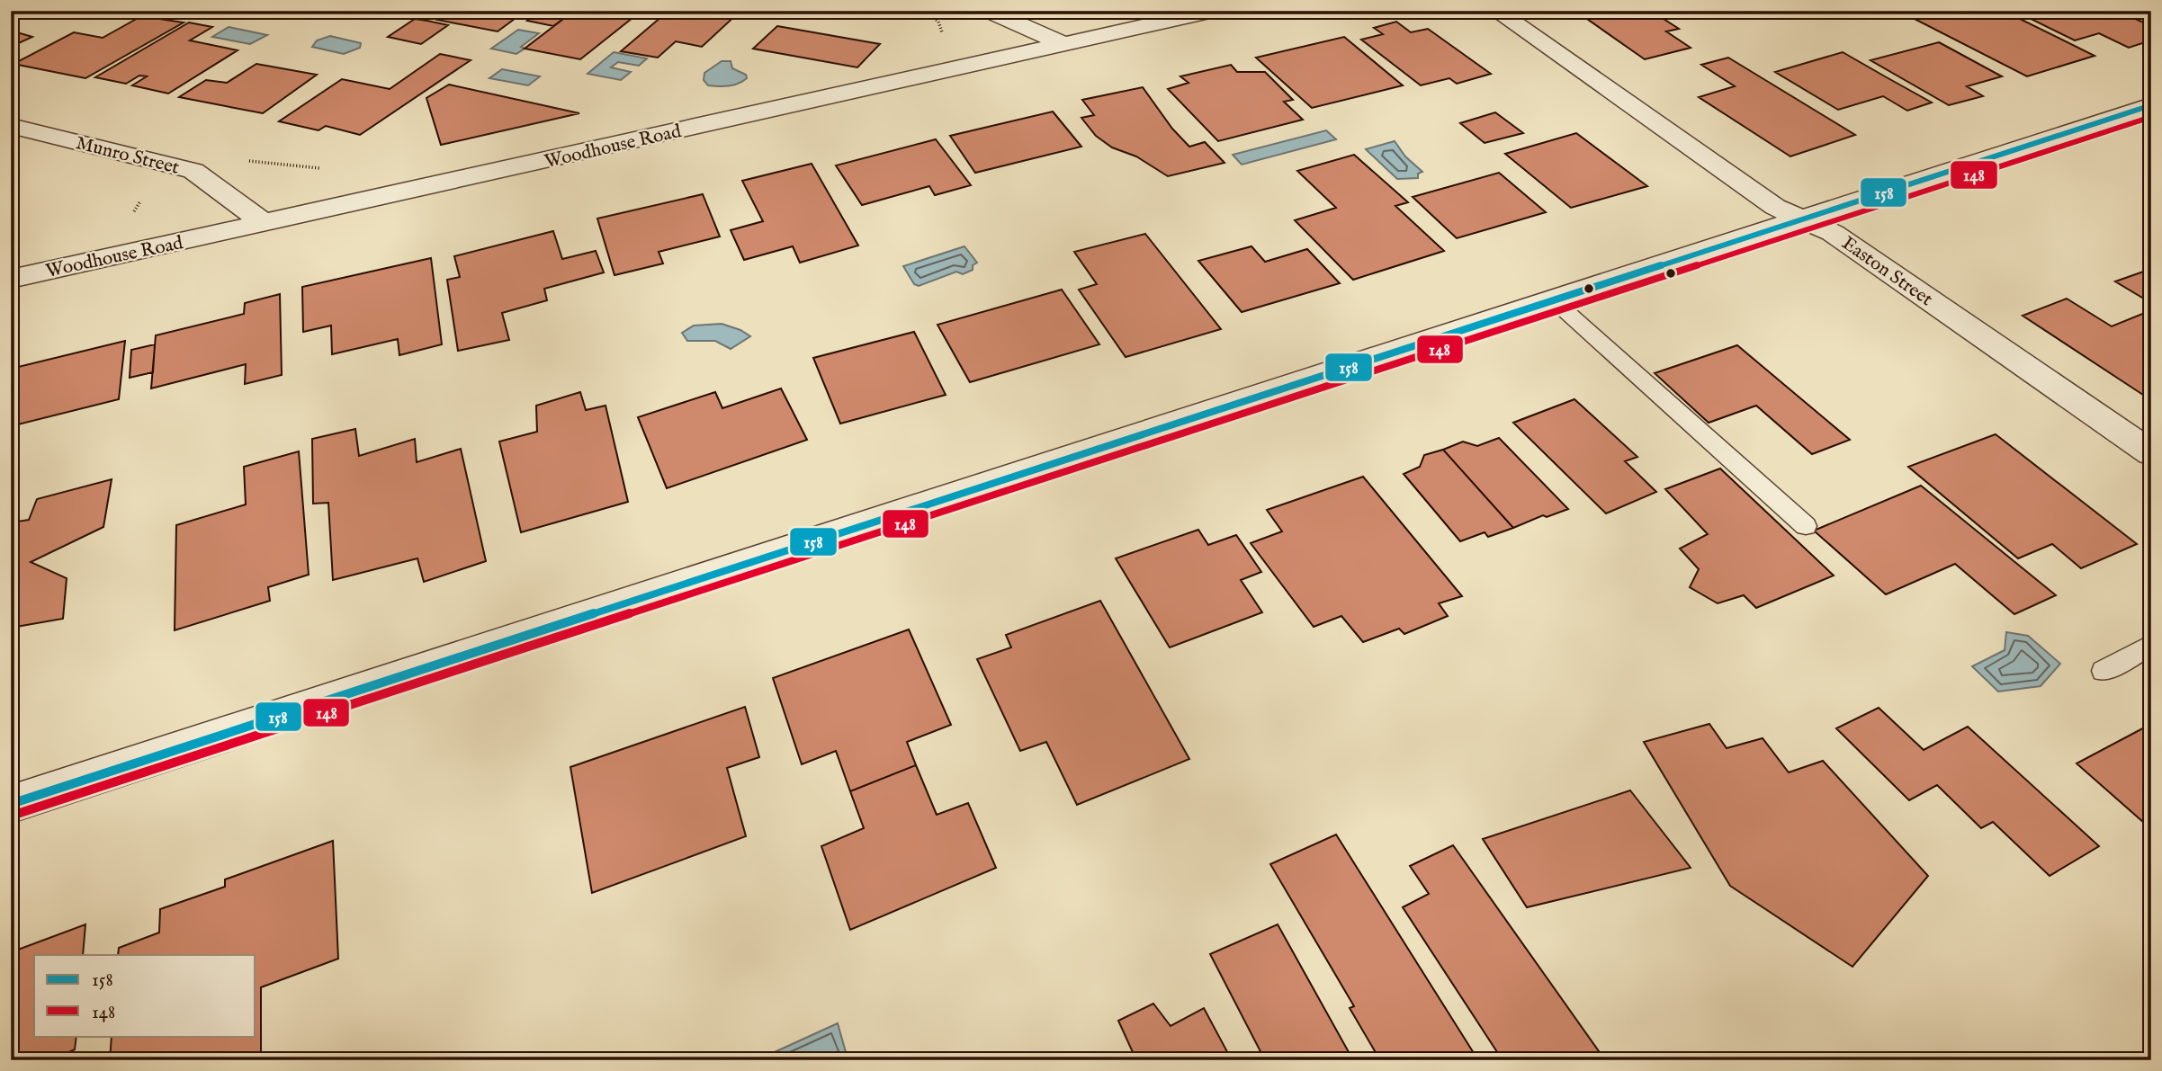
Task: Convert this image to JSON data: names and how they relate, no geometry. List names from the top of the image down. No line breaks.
{"streets":{"street":["Woodhouse Road","Munro Street","Easton Street"]},"crossings":[["Woodhouse Road","Munro Street"]],"lines":["transit line 158","transit line 148"],"legend":["158","148"]}
